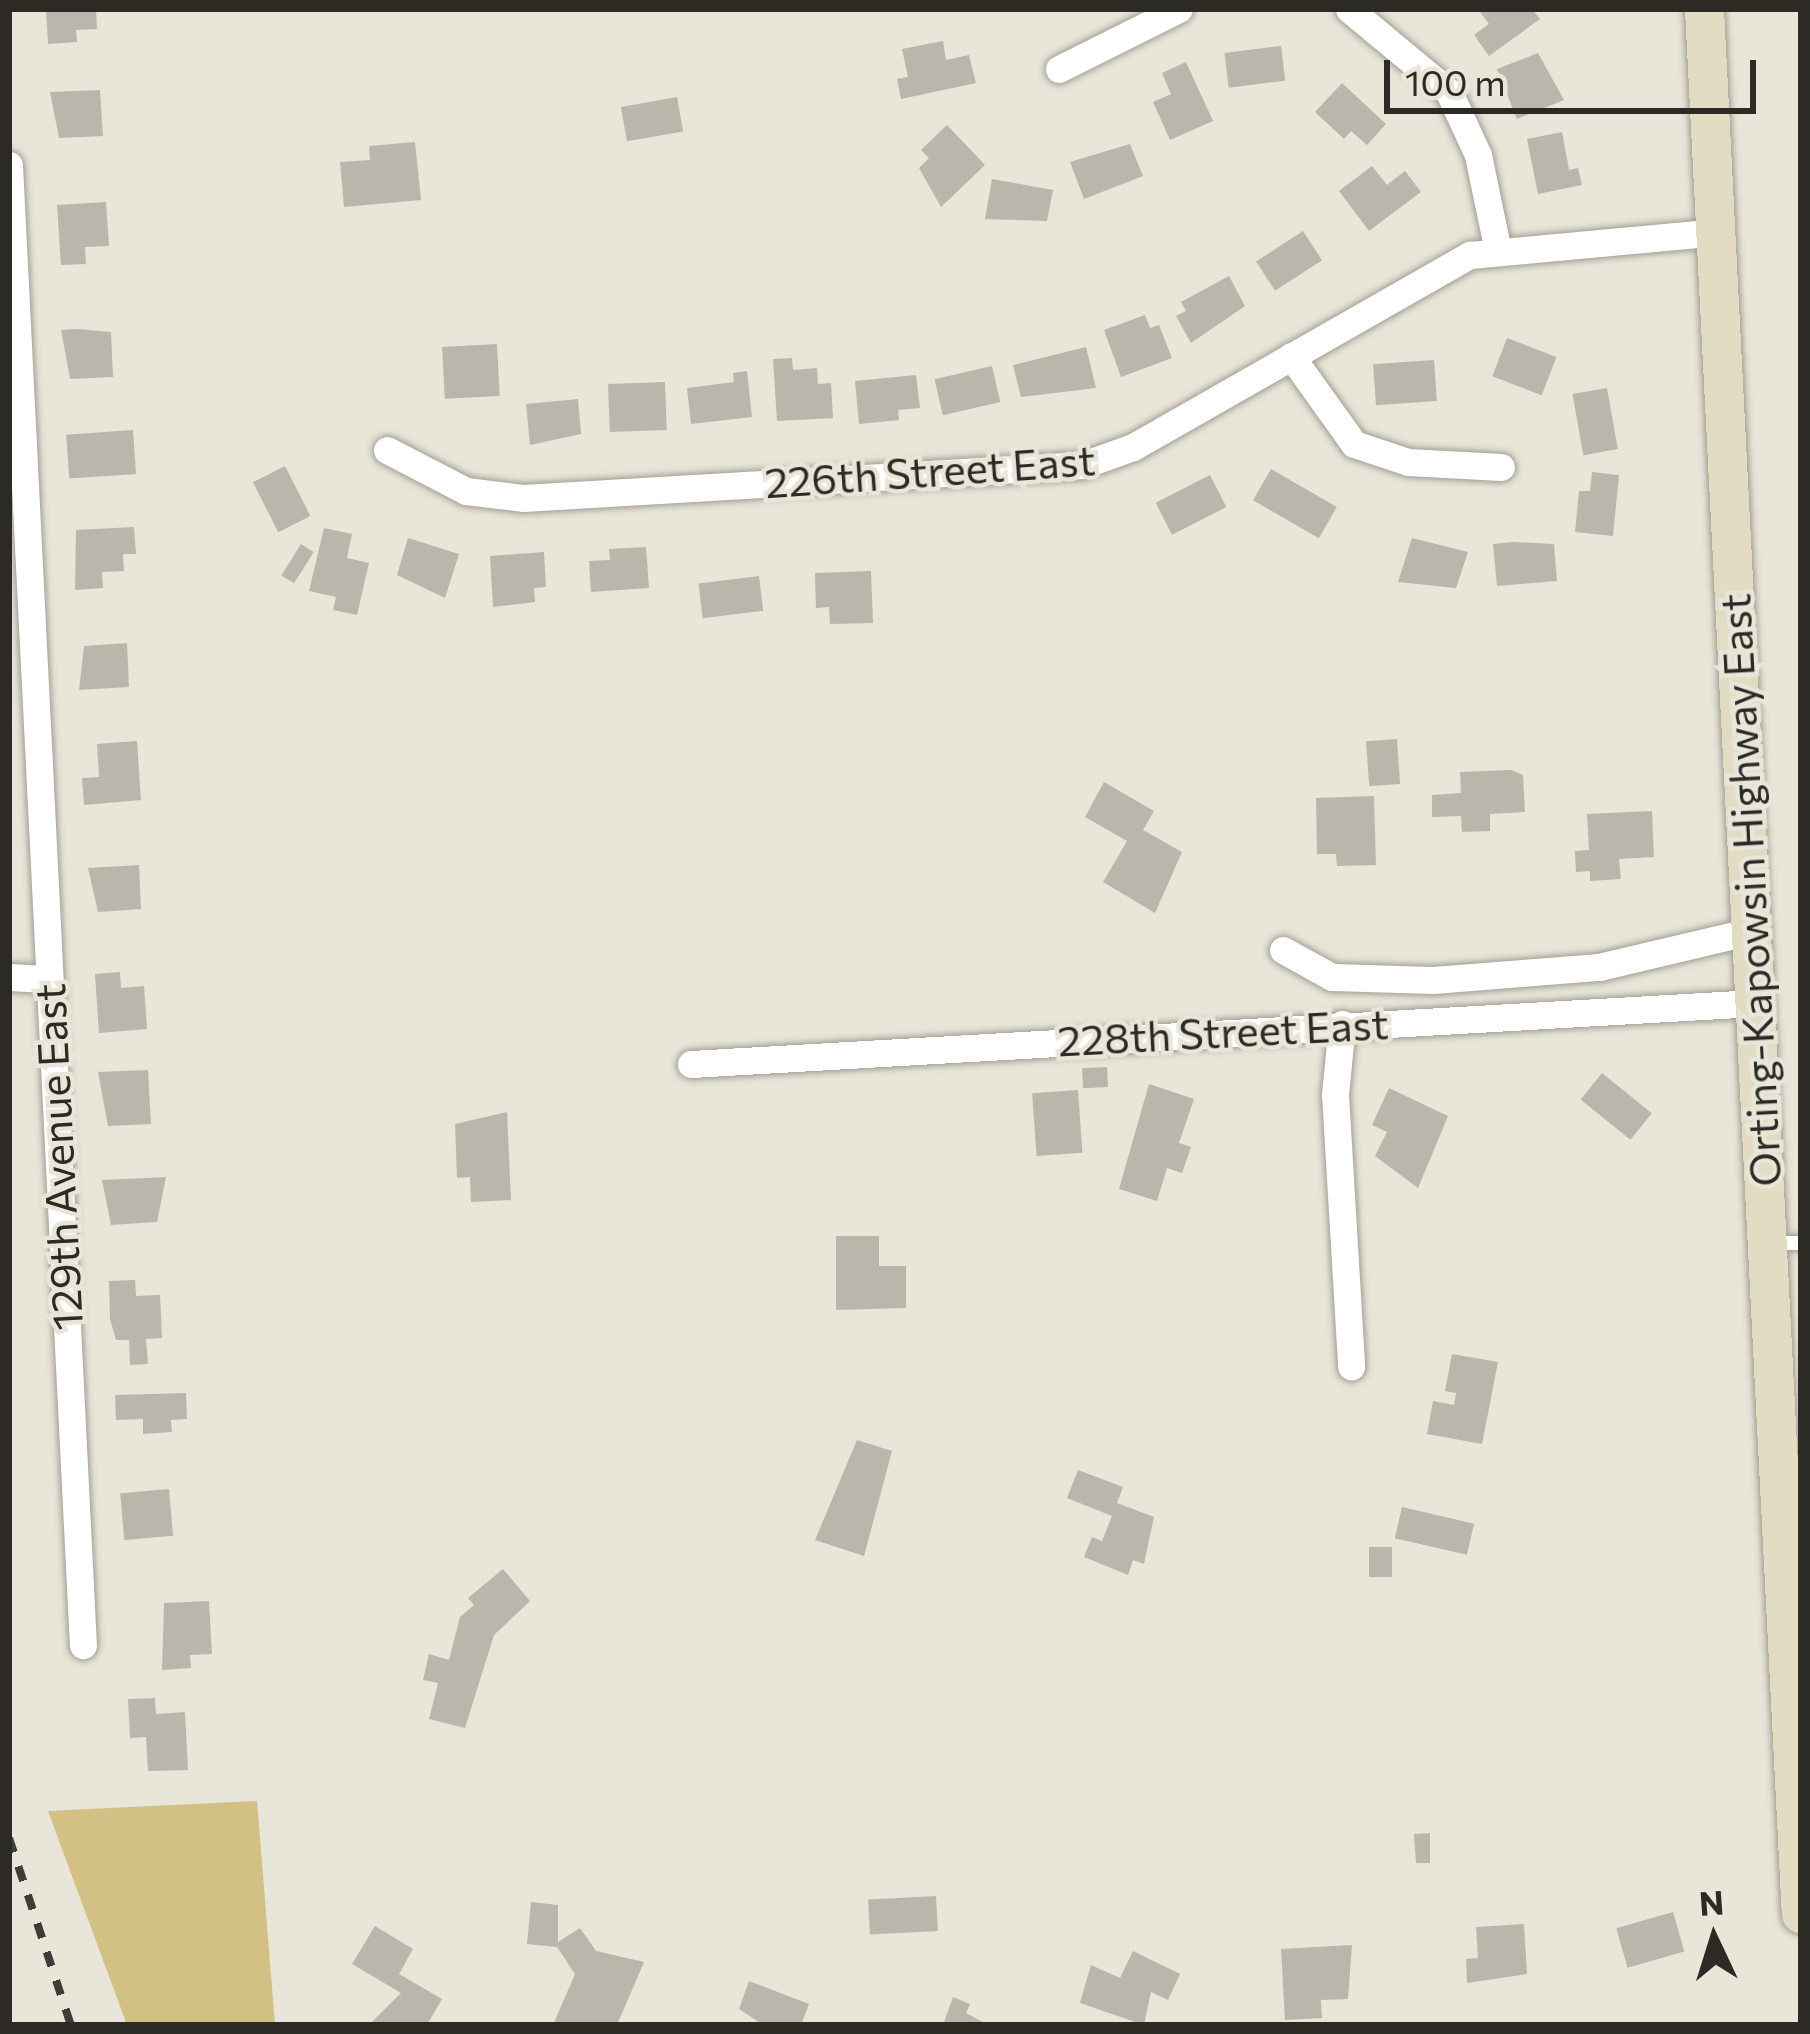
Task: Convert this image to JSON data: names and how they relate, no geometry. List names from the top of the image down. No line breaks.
{"streets":{"main road":["Orting-Kapowsin Highway East"],"street":["226th Street East","228th Street East","129th Avenue East"]},"crossings":[["226th Street East","Orting-Kapowsin Highway East"],["Orting-Kapowsin Highway East","228th Street East"]],"scale_bar":"100 m","north":"top"}
